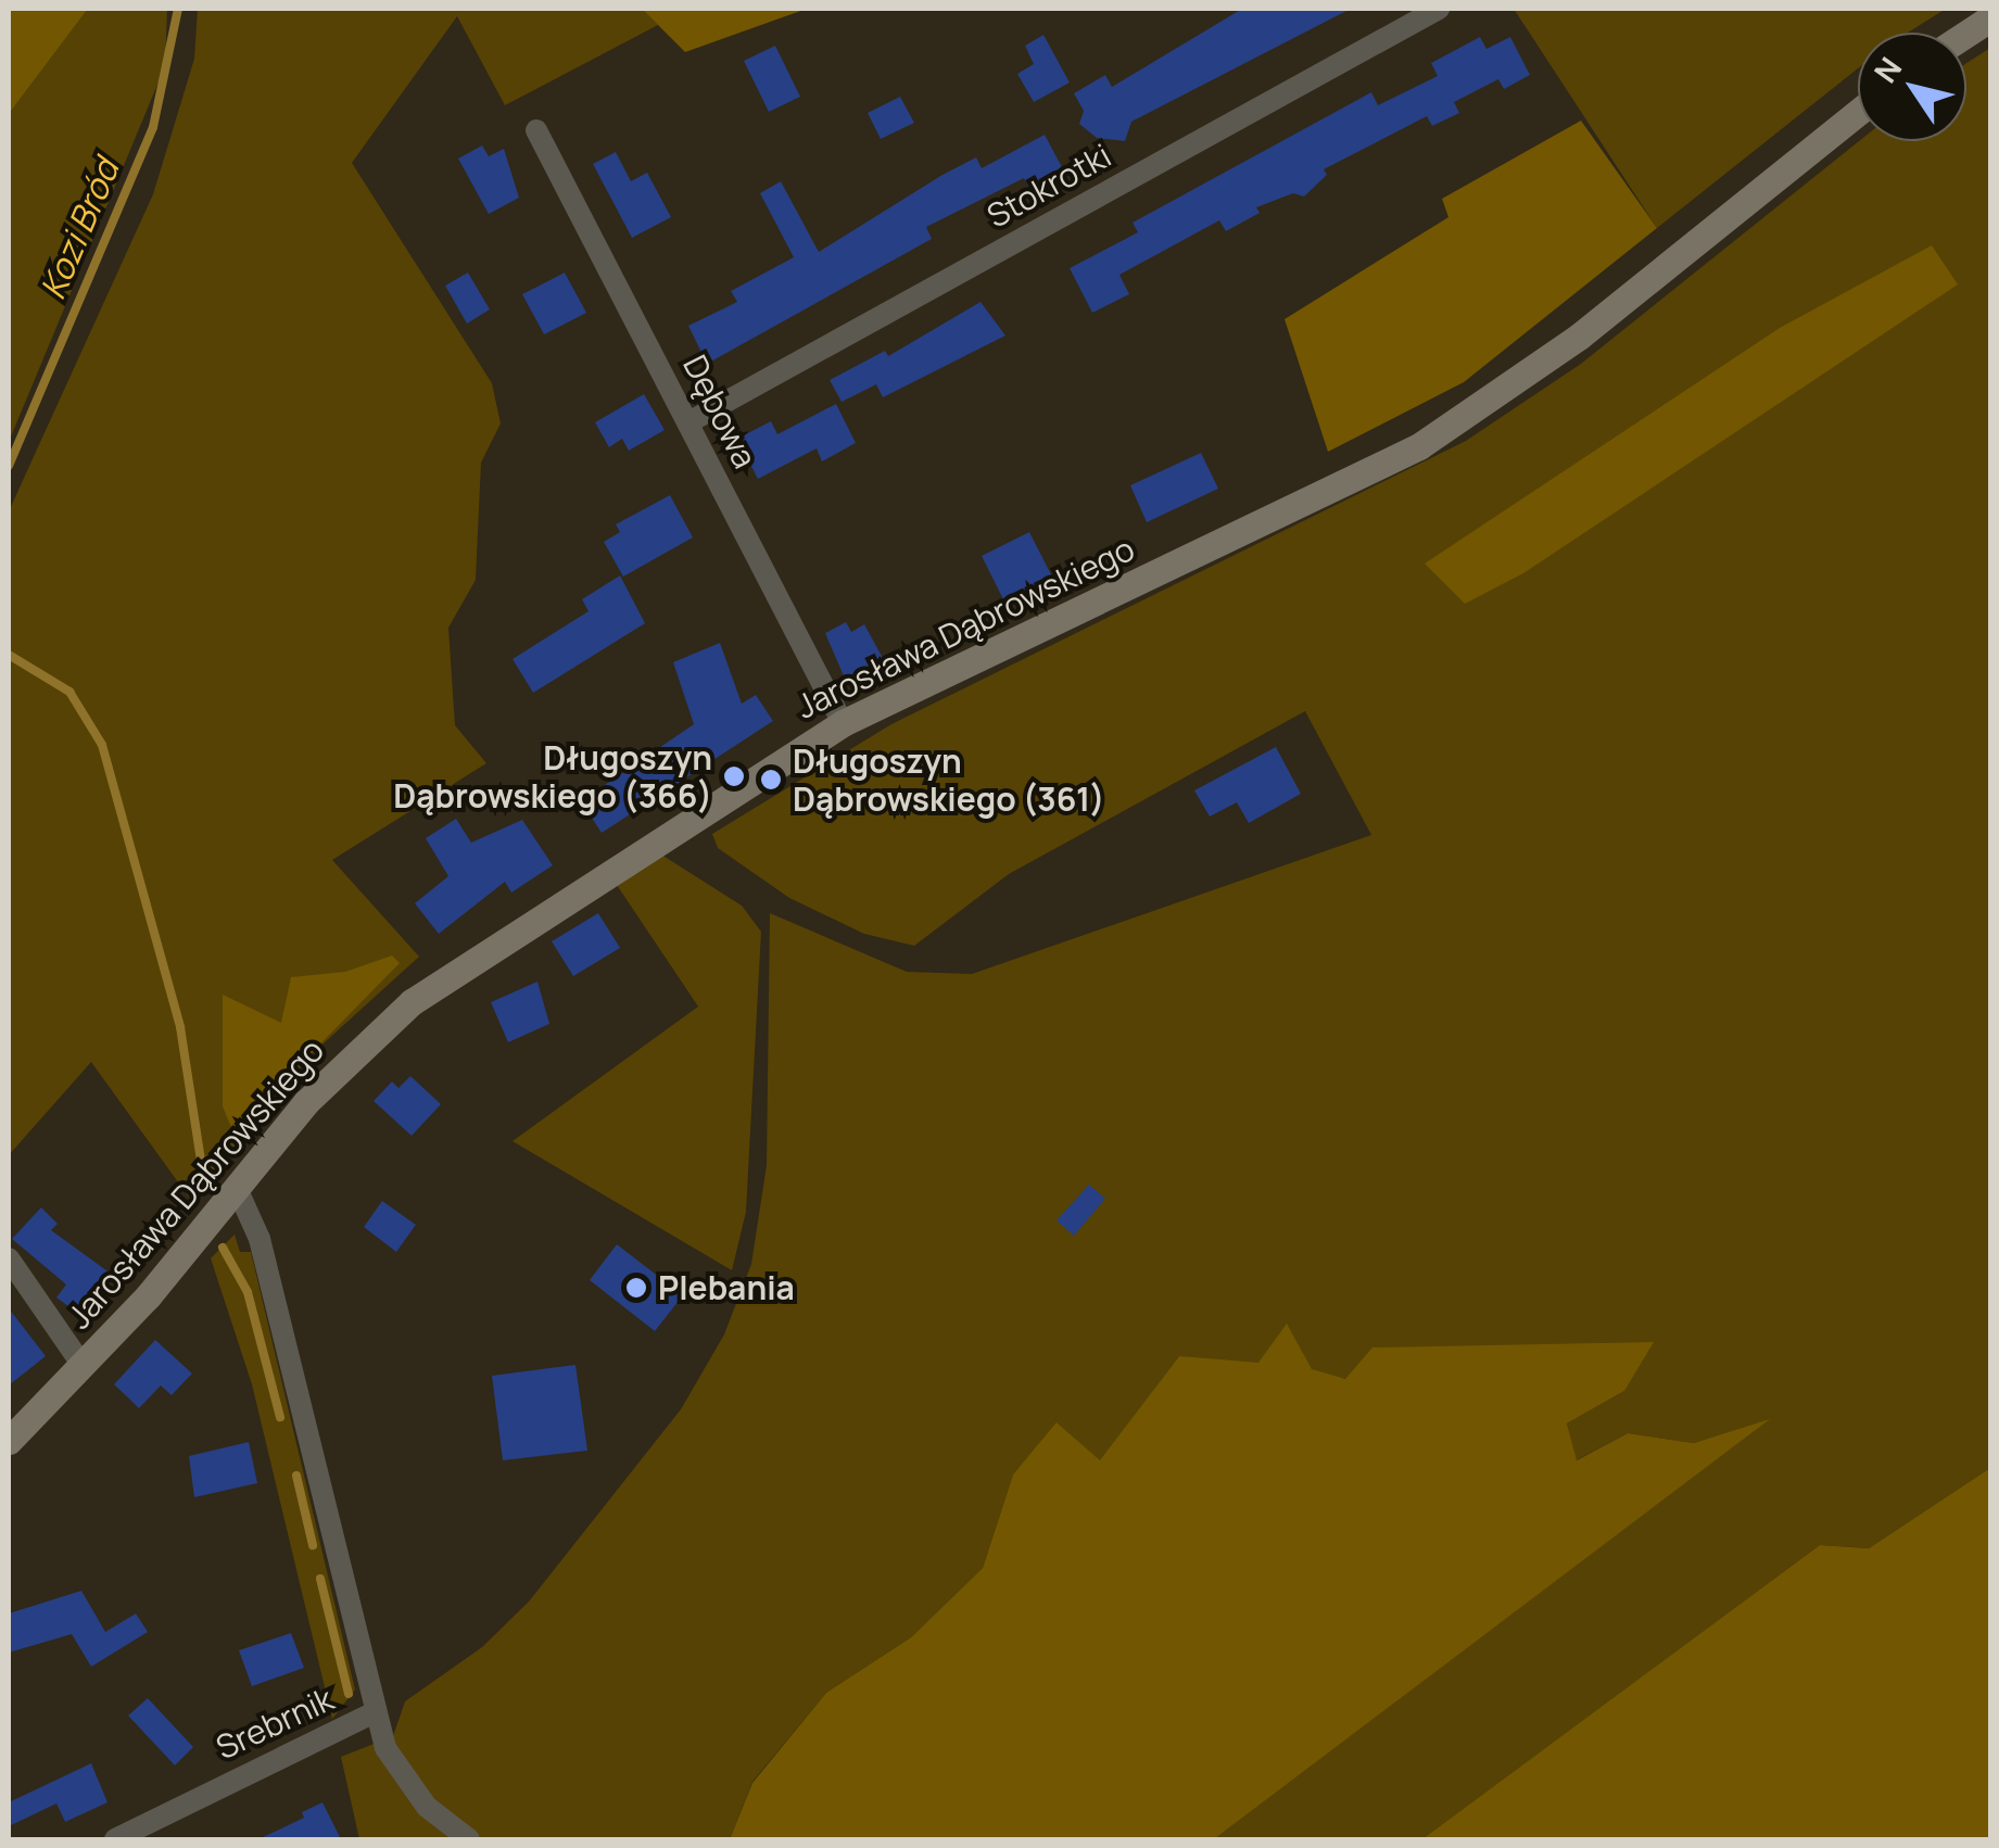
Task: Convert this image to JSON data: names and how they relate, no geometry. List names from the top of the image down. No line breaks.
{"streets":{"street":["Stokrotki","Dębowa","Jarosława Dąbrowskiego","Srebrnik"]},"crossings":[["Stokrotki","Dębowa"],["Dębowa","Jarosława Dąbrowskiego"]],"water":["Kozi Bród"],"places":["Długoszyn Dąbrowskiego (366)","Długoszyn Dąbrowskiego (361)","Plebania"],"north":"top left"}
